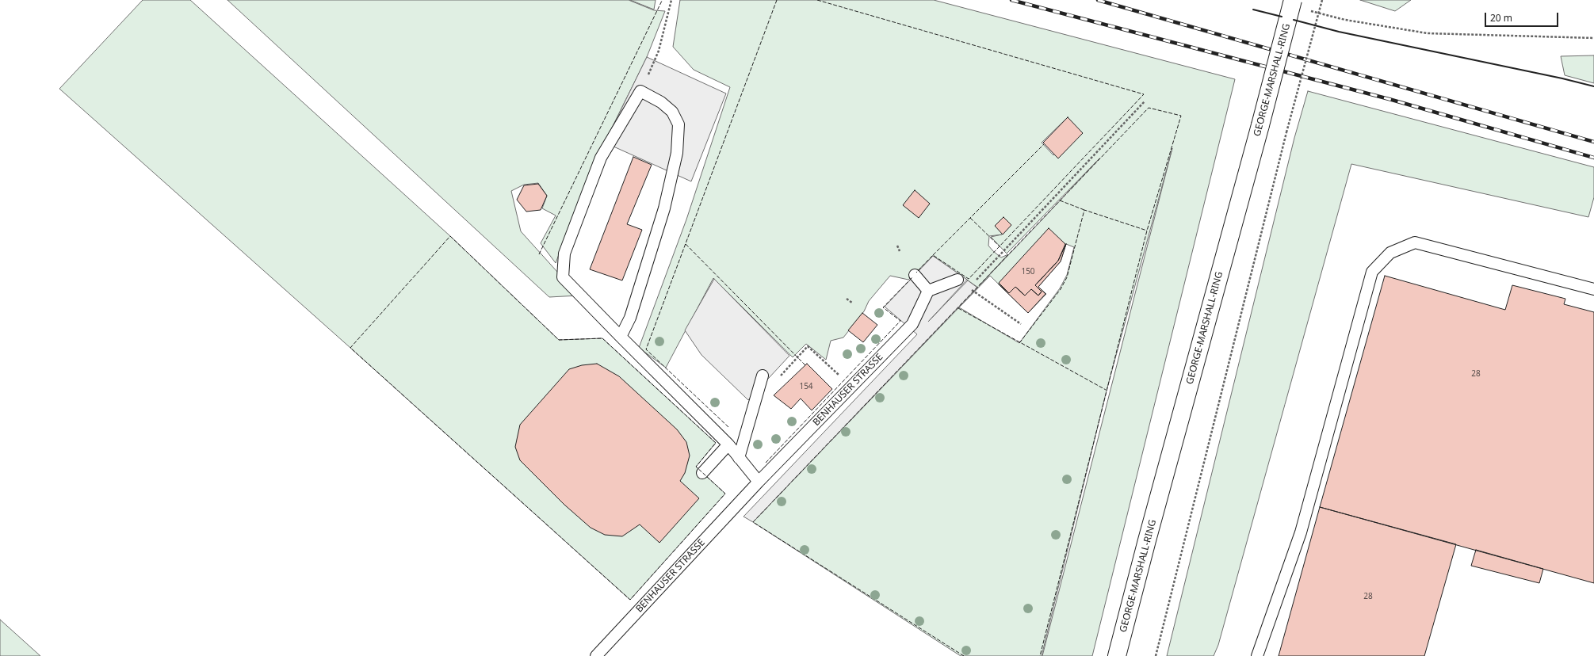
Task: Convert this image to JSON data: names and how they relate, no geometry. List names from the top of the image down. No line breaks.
{"streets":{"main road":["GEORGE-MARSHALL-RING"],"lane":["BENHAUSER STRASSE"]},"house_numbers":["150","28","154","28"],"scale_bar":"20 m"}
